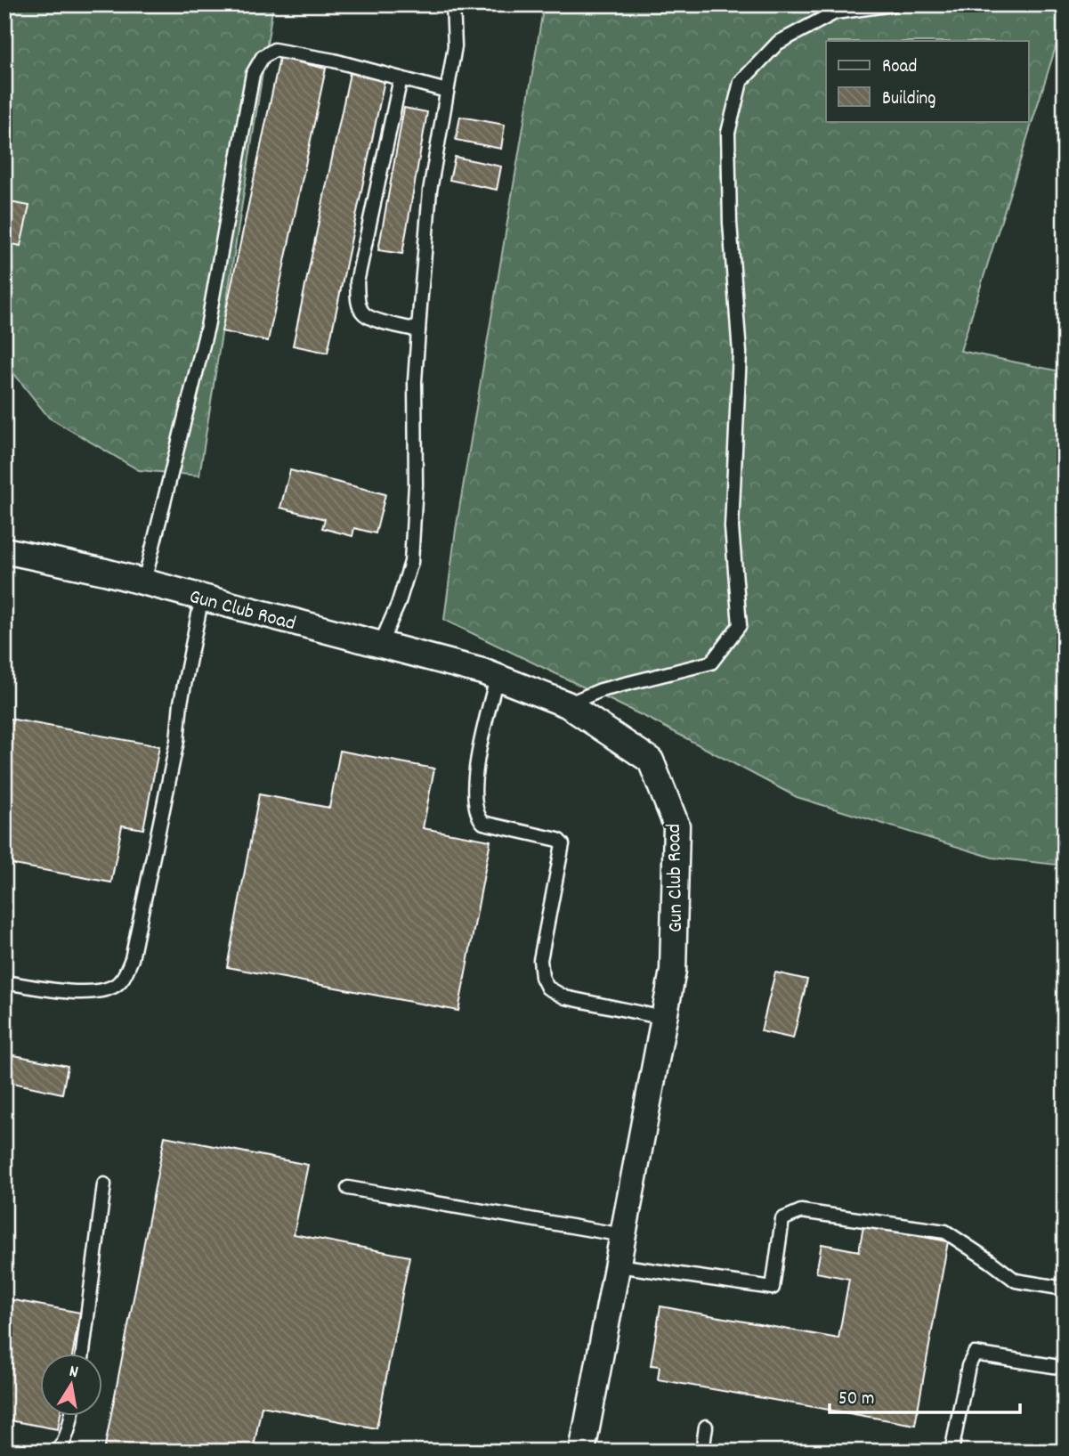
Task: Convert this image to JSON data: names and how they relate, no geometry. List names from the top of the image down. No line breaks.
{"streets":{"street":["Gun Club Road"]},"legend":["Road","Building"],"scale_bar":"50 m","north":"top"}
